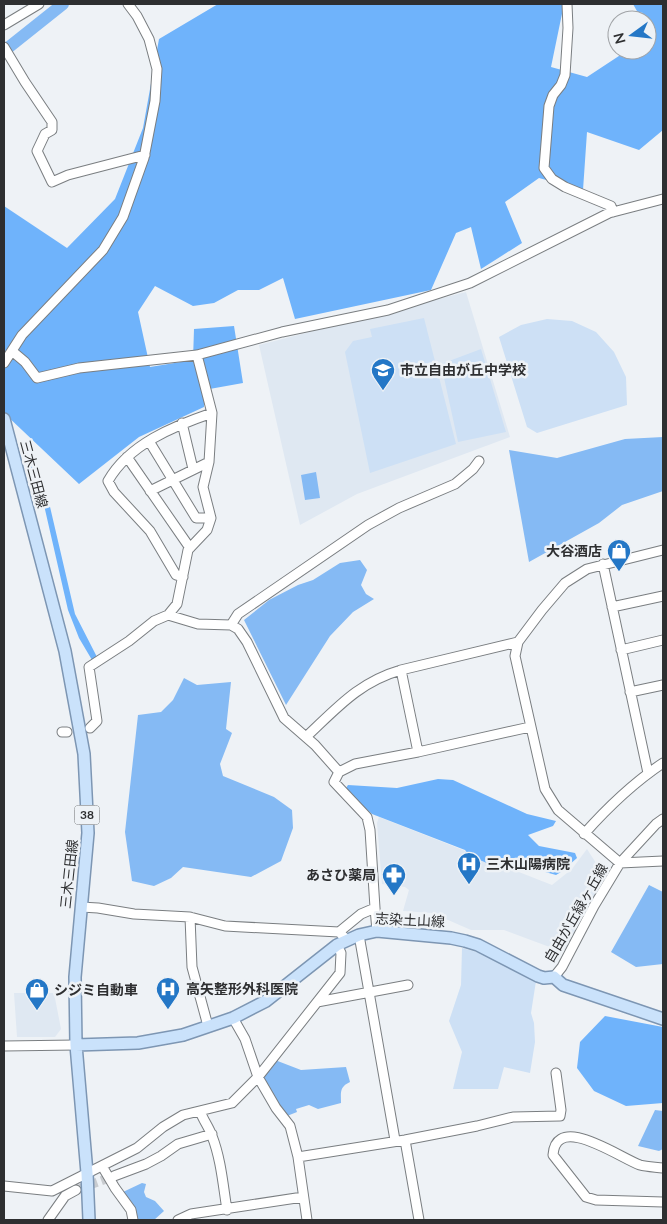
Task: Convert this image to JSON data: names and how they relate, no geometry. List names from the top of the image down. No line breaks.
{"streets":{"main road":["三木三田線","38","志染土山線"],"street":["自由が丘緑ヶ丘線"]},"crossings":[["三木三田線","志染土山線"],["自由が丘緑ヶ丘線","志染土山線"]],"places":{"school or university":["市立自由が丘中学校"],"shop":["大谷酒店","シジミ自動車"],"hospital":["三木山陽病院","高矢整形外科医院"],"pharmacy":["あさひ薬局"]},"north":"left"}
